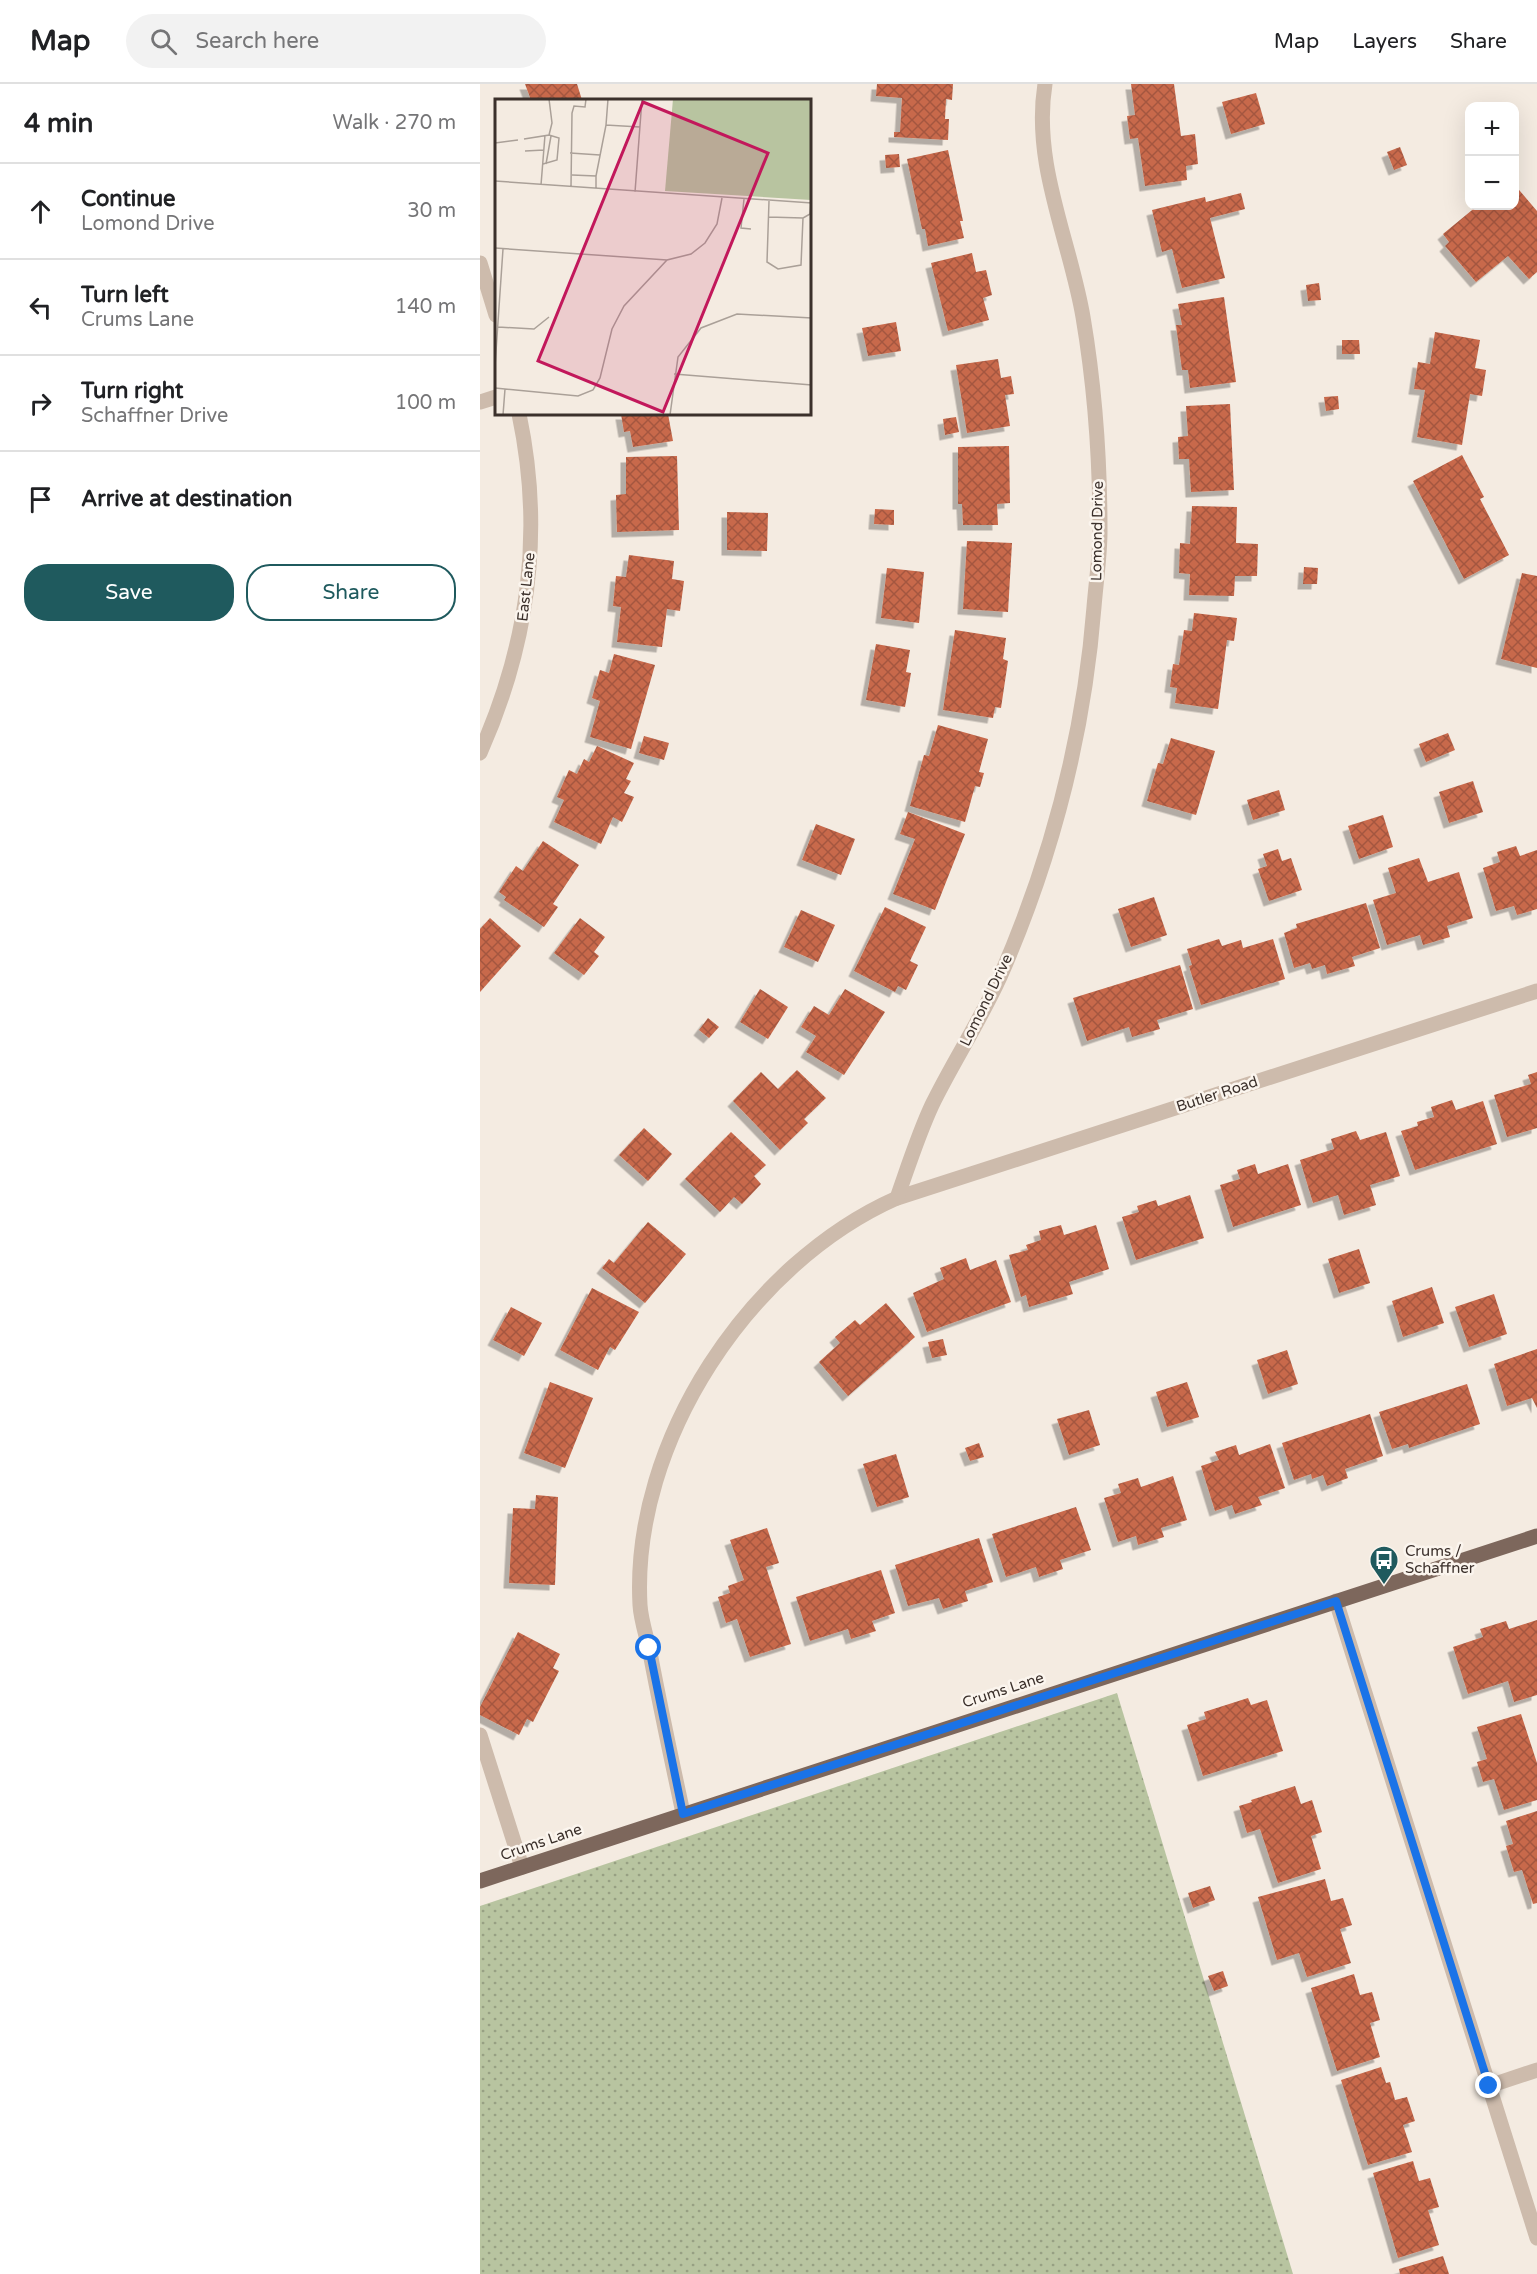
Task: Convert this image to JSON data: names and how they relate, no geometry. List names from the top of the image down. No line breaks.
{"streets":{"main road":["Crums Lane"],"street":["Lomond Drive","East Lane","Butler Road"]},"crossings":[["Lomond Drive","Butler Road"]],"places":{"bus stop":["Crums / Schaffner"]},"page":{"header":"Map","search":"Search here","nav":["Map","Layers","Share"],"heading":["4 min","Walk · 270 m"],"map_buttons":["+","−"],"list":[["Continue","Lomond Drive","30 m"],["Turn left","Crums Lane","140 m"],["Turn right","Schaffner Drive","100 m"],"Arrive at destination"],"buttons":["Save","Share"]}}
